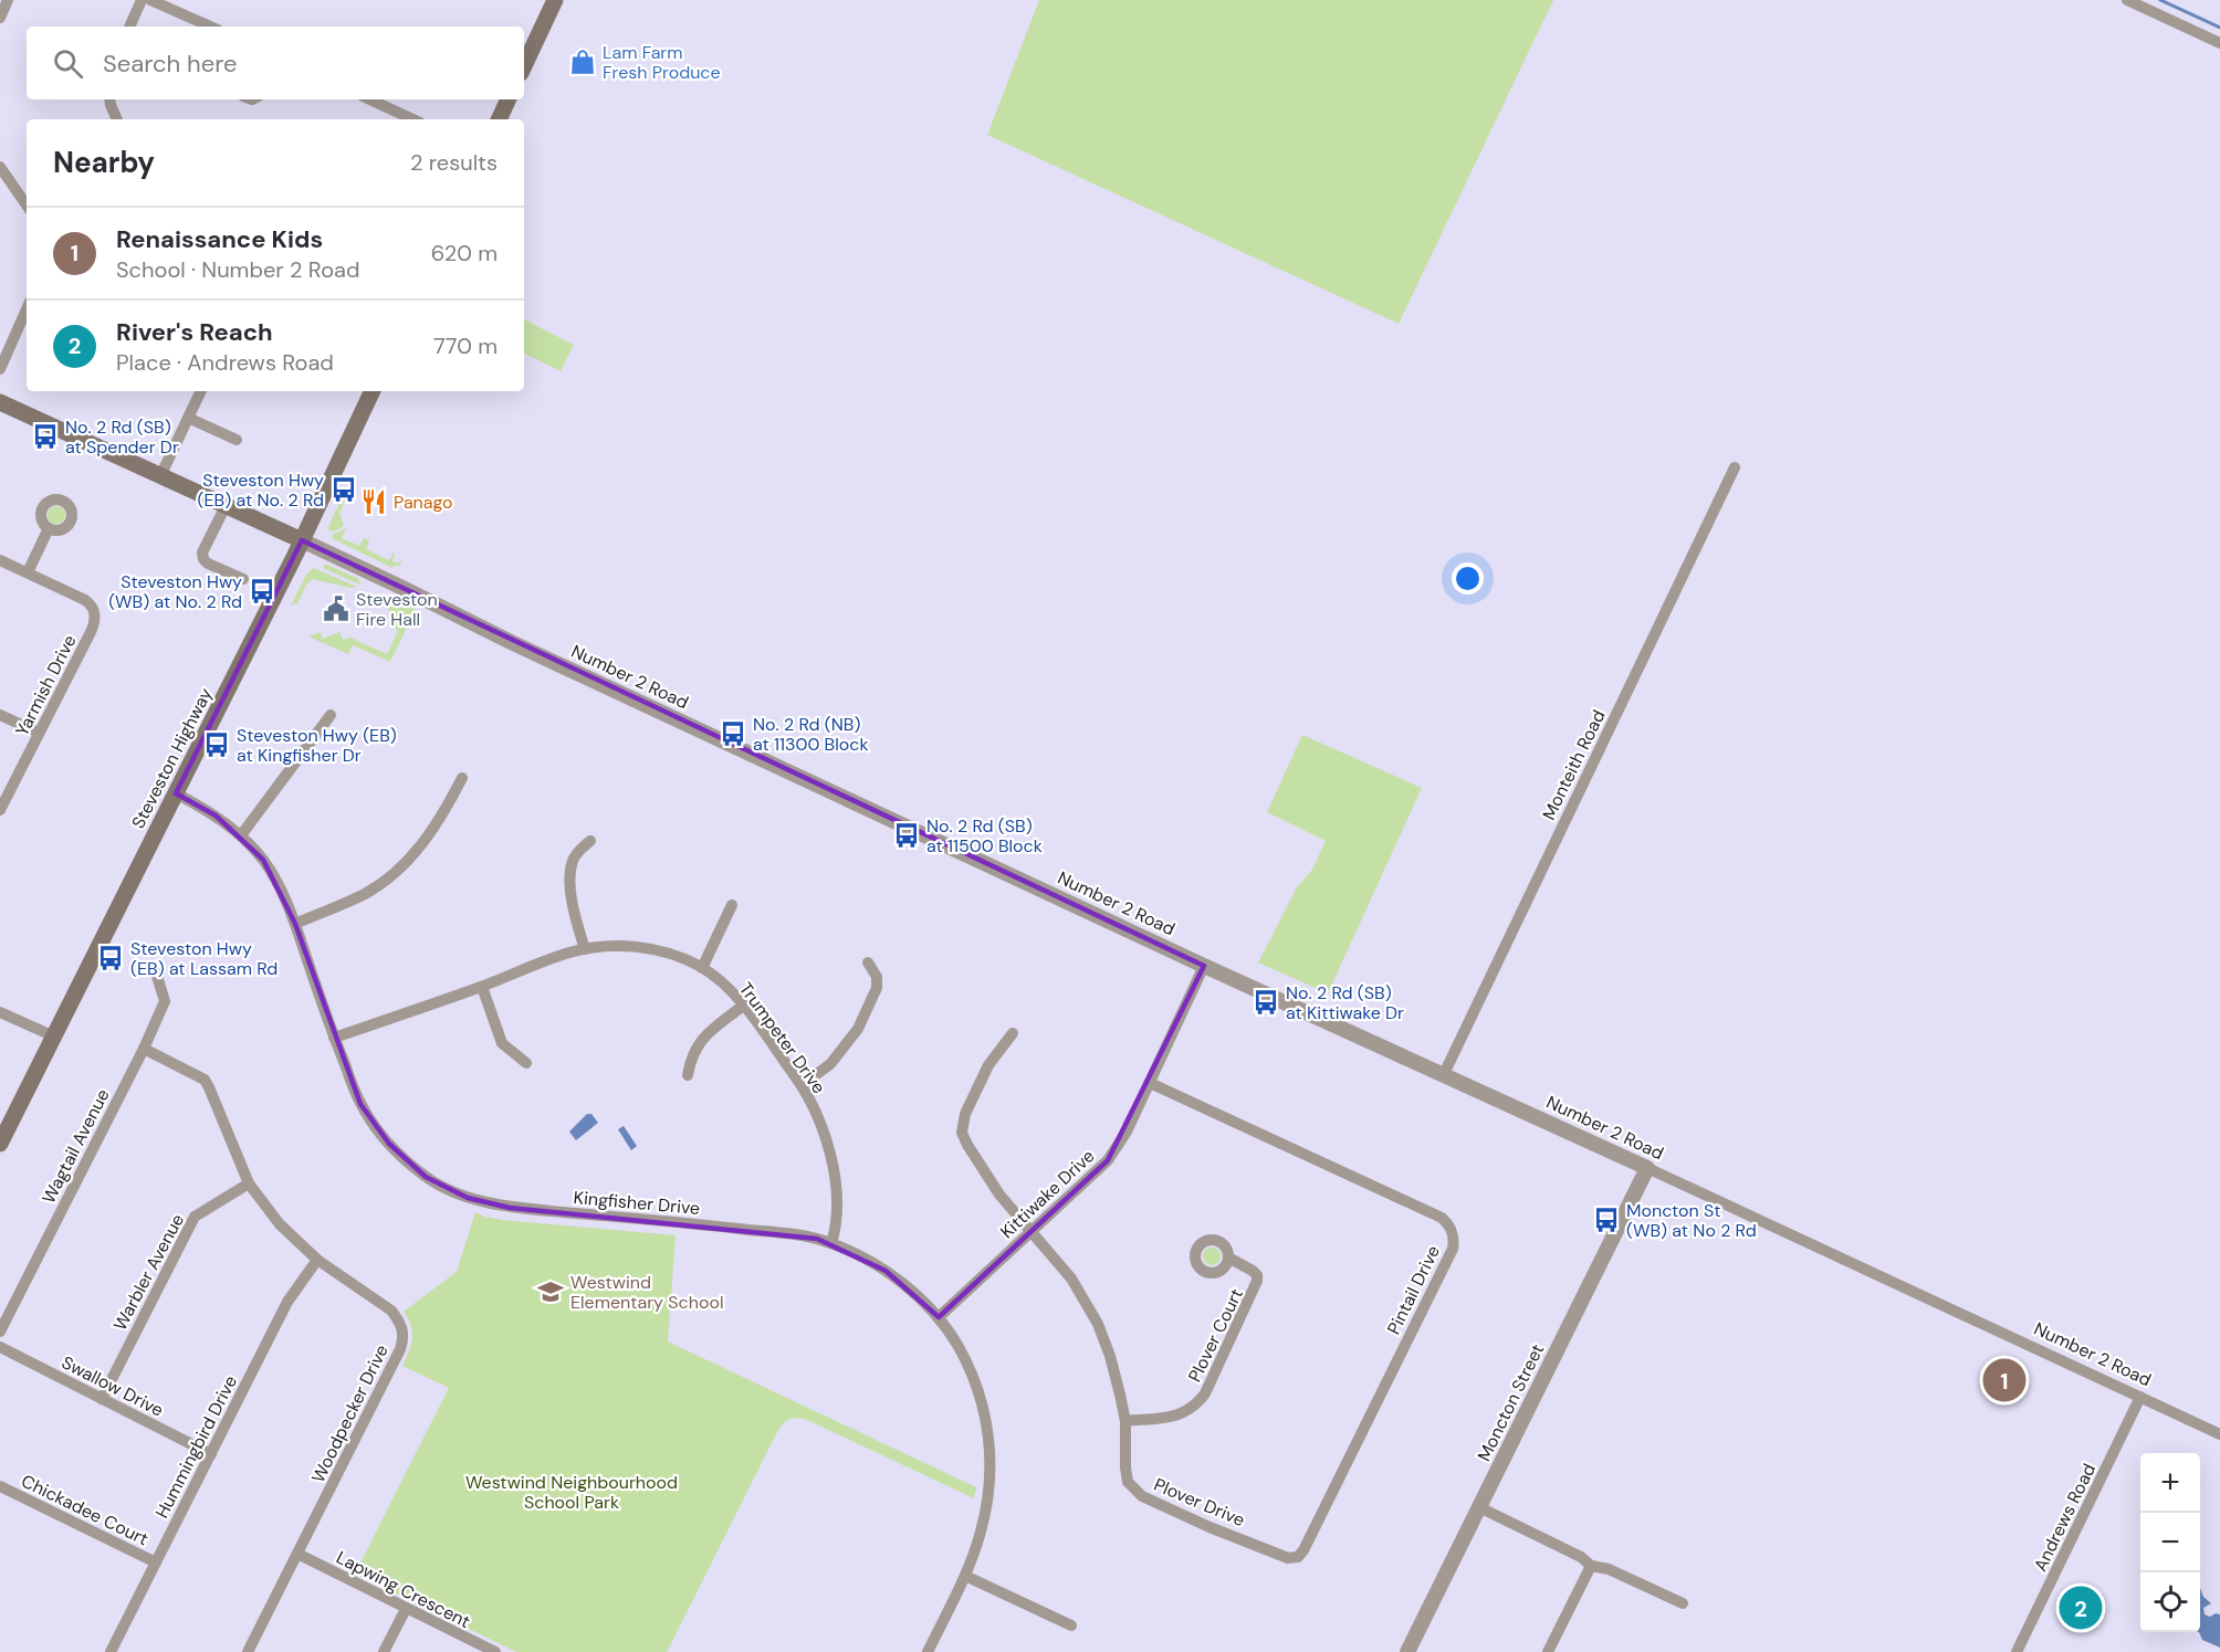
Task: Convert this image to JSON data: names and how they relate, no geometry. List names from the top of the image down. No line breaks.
{"streets":{"main road":["Number 2 Road","Steveston Highway"],"street":["Yarmish Drive","Monteith Road","Trumpeter Drive","Wagtail Avenue","Kittiwake Drive","Kingfisher Drive","Warbler Avenue","Pintail Drive","Plover Court","Swallow Drive","Moncton Street","Woodpecker Drive","Hummingbird Drive","Plover Drive","Chickadee Court","Andrews Road","Lapwing Crescent"]},"crossings":[["Number 2 Road","Steveston Highway"],["Number 2 Road","Monteith Road"],["Number 2 Road","Kittiwake Drive"],["Number 2 Road","Moncton Street"],["Number 2 Road","Andrews Road"],["Steveston Highway","Kingfisher Drive"],["Trumpeter Drive","Kingfisher Drive"],["Wagtail Avenue","Woodpecker Drive"],["Kittiwake Drive","Kingfisher Drive"],["Kittiwake Drive","Pintail Drive"],["Kittiwake Drive","Plover Drive"],["Warbler Avenue","Swallow Drive"],["Warbler Avenue","Woodpecker Drive"],["Pintail Drive","Plover Drive"],["Plover Court","Plover Drive"],["Swallow Drive","Hummingbird Drive"],["Woodpecker Drive","Hummingbird Drive"],["Woodpecker Drive","Lapwing Crescent"],["Hummingbird Drive","Chickadee Court"]],"parks":["Westwind Neighbourhood School Park"],"places":{"shop":["Lam Farm Fresh Produce"],"bus stop":["No. 2 Rd (SB) at Spender Dr","Steveston Hwy (EB) at No. 2 Rd","Steveston Hwy (WB) at No. 2 Rd","No. 2 Rd (NB) at 11300 Block","Steveston Hwy (EB) at Kingfisher Dr","No. 2 Rd (SB) at 11500 Block","Steveston Hwy (EB) at Lassam Rd","No. 2 Rd (SB) at Kittiwake Dr","Moncton St (WB) at No 2 Rd"],"restaurant":["Panago"],"public building":["Steveston Fire Hall"],"school or university":["Westwind Elementary School"]},"page":{"search":"Search here","heading":["Nearby","2 results"],"list":[{"mark":"1","name":"Renaissance Kids","note":"School · Number 2 Road","value":"620 m"},{"mark":"2","name":"River's Reach","note":"Place · Andrews Road","value":"770 m"}],"pins":["1","2"],"map_buttons":["+","−"]}}
